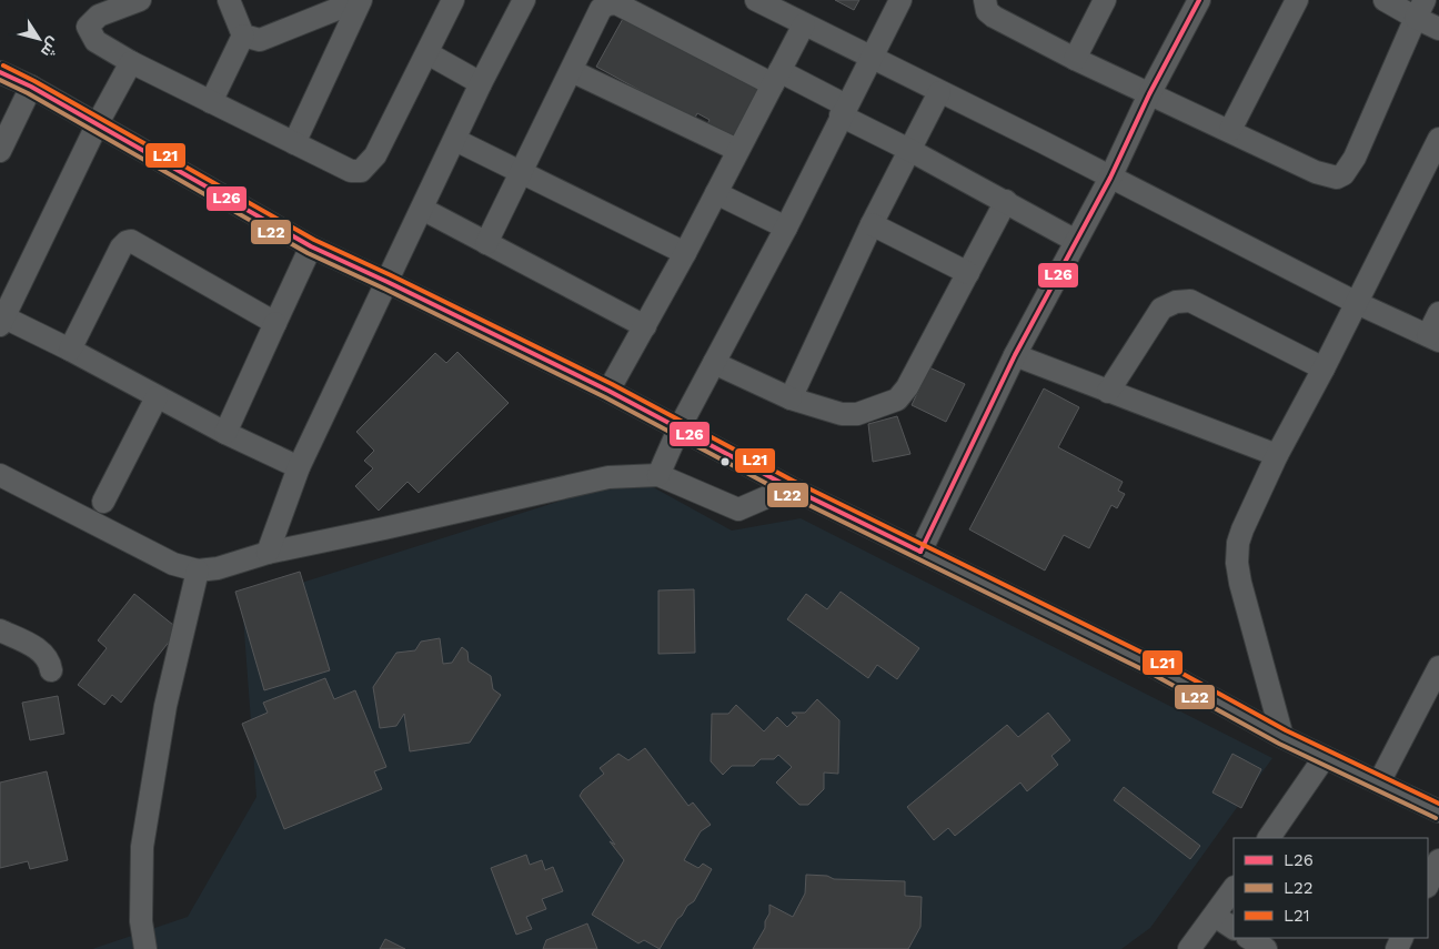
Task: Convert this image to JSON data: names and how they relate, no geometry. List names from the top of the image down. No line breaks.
{"lines":["transit line L26","transit line L21","transit line L22"],"legend":["L26","L22","L21"],"north":"bottom right"}
